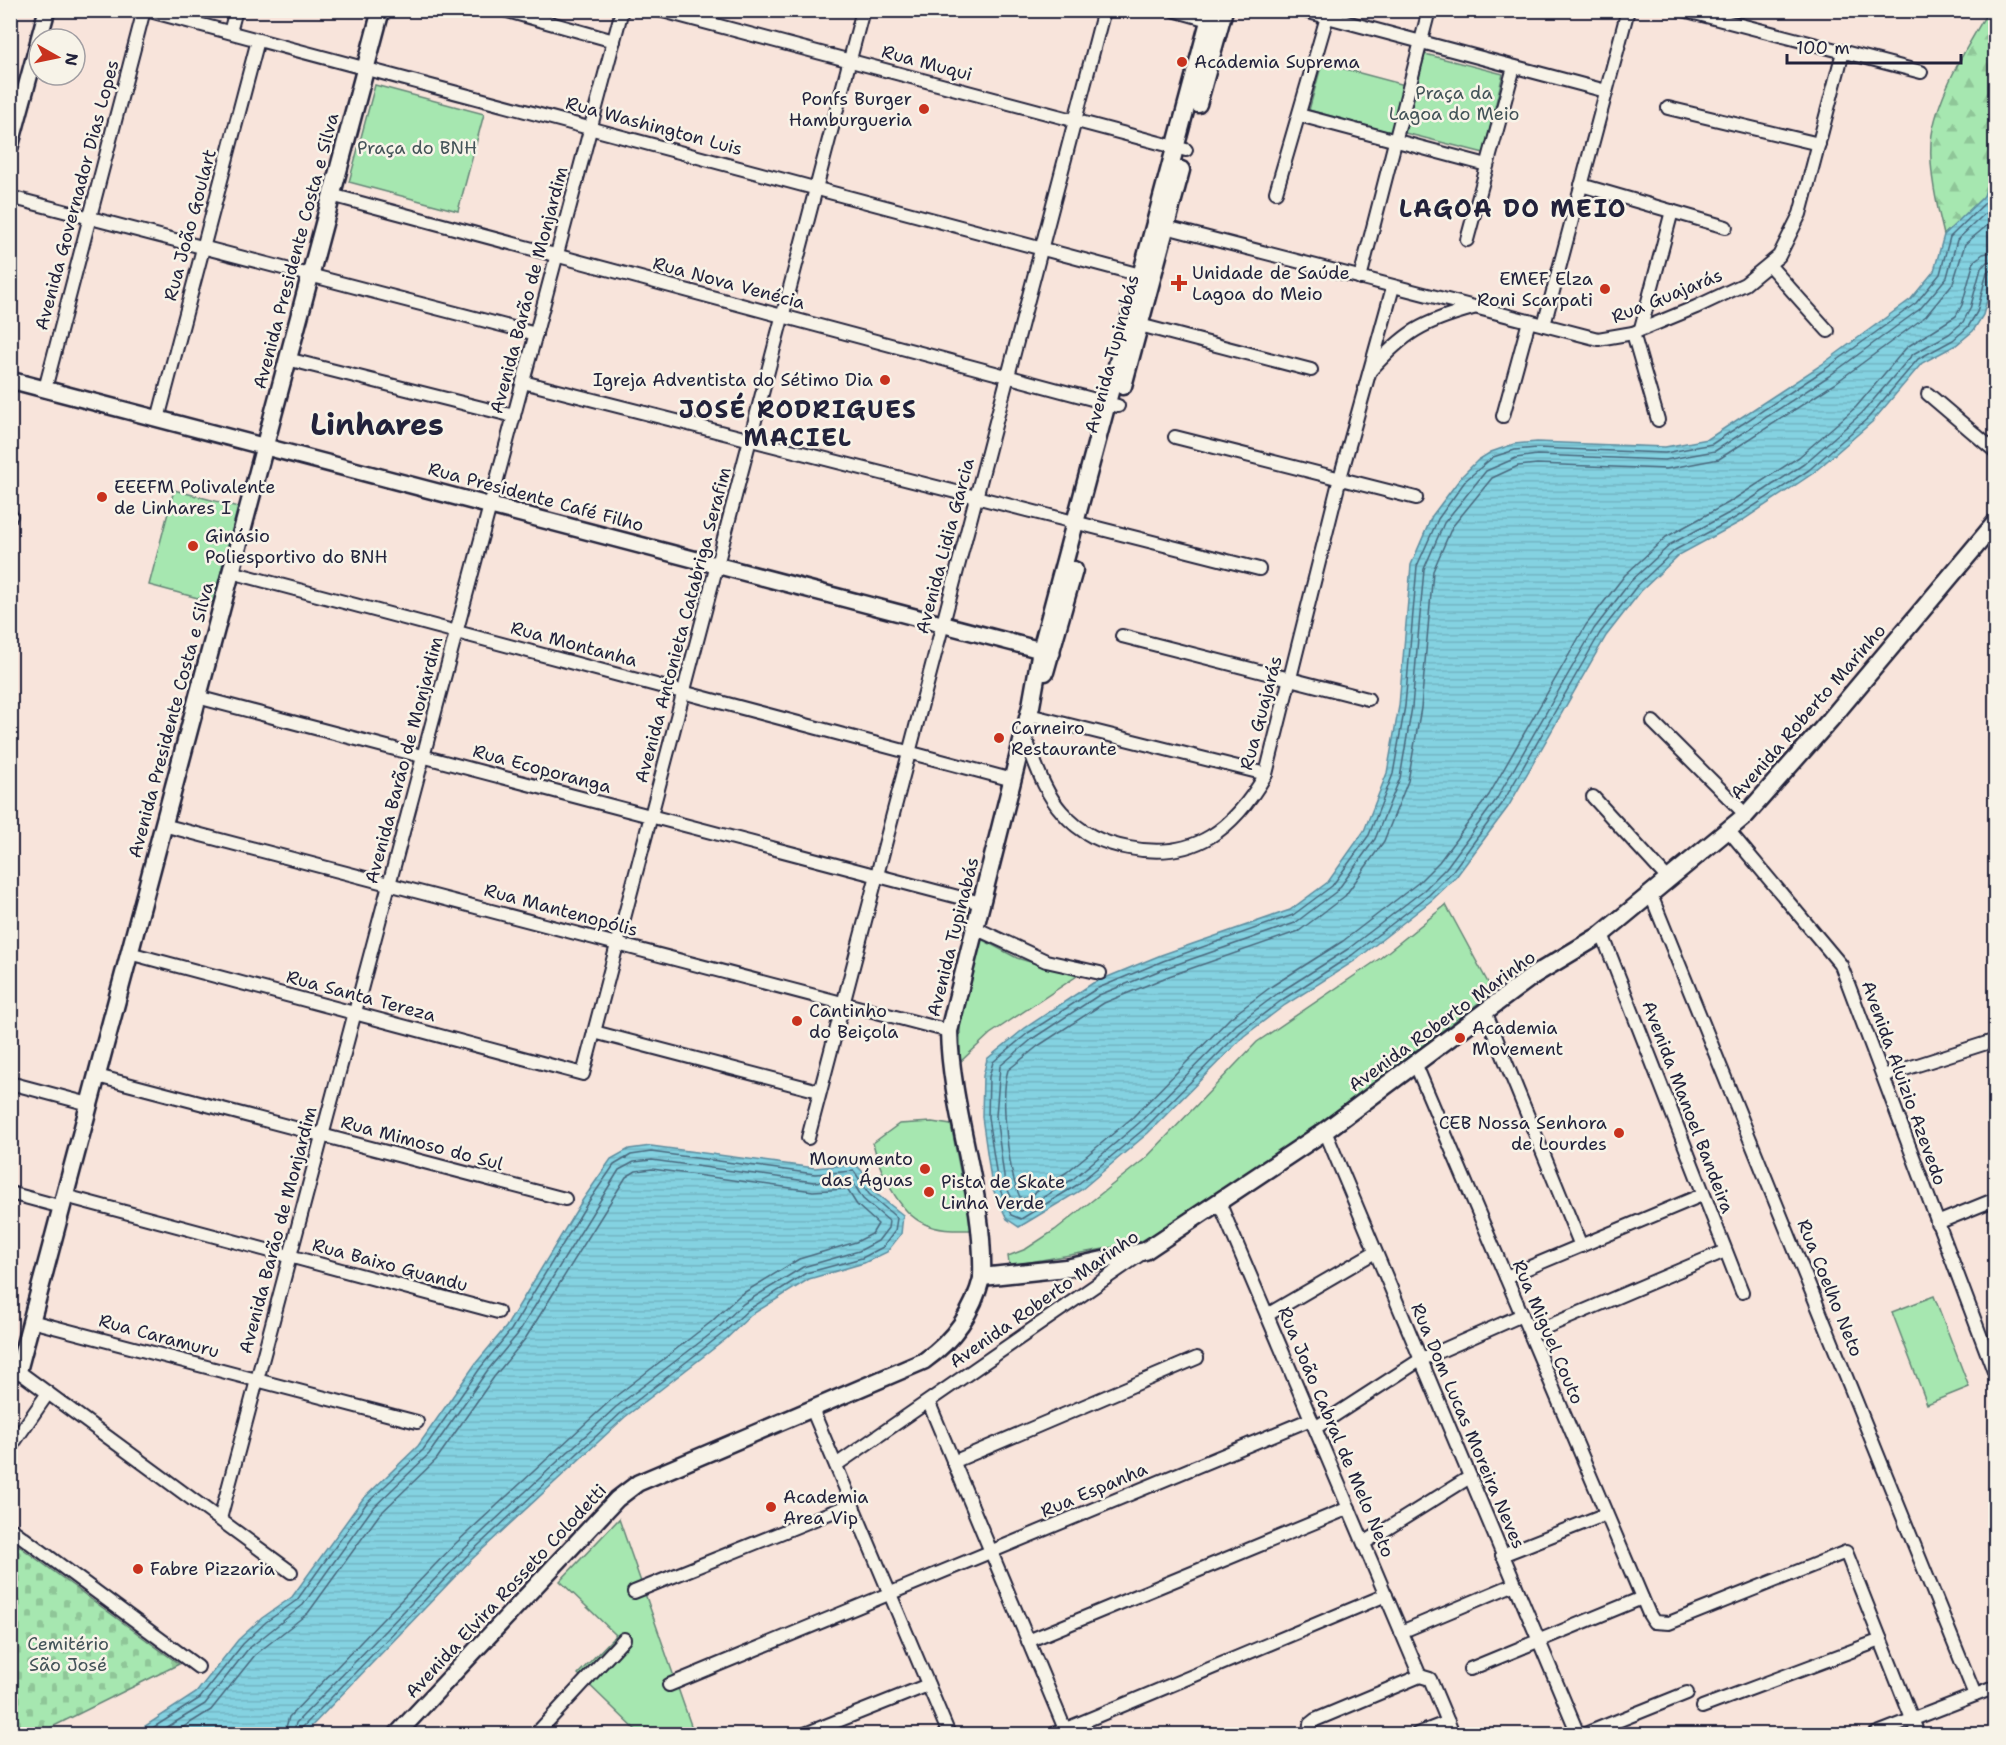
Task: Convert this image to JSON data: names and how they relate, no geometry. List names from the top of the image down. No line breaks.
{"streets":{"main road":["Avenida Presidente Costa e Silva","Avenida Tupinabás","Avenida Roberto Marinho"],"street":["Rua Muqui","Rua Washington Luis","Avenida Governador Dias Lopes","Rua João Goulart","Rua Nova Venécia","Avenida Barão de Monjardim","Rua Guajarás","Rua Presidente Café Filho","Avenida Lidia Garcia","Avenida Antonieta Catabriga Serafim","Rua Montanha","Rua Ecoporanga","Rua Mantenopólis","Rua Santa Tereza","Avenida Aluizio Azevedo","Avenida Manoel Bandeira","Rua Mimoso do Sul","Rua Baixo Guandu","Rua Coelho Neto","Rua Miguel Couto","Rua Caramuru","Rua Dom Lucas Moreira Neves","Rua João Cabral de Melo Neto","Rua Espanha","Avenida Elvira Rosseto Colodetti"]},"crossings":[["Rua Muqui","Avenida Tupinabás"],["Rua Muqui","Avenida Lidia Garcia"],["Rua Muqui","Avenida Antonieta Catabriga Serafim"],["Rua Washington Luis","Avenida Governador Dias Lopes"],["Rua Washington Luis","Rua João Goulart"],["Rua Washington Luis","Avenida Presidente Costa e Silva"],["Rua Washington Luis","Avenida Barão de Monjardim"],["Rua Washington Luis","Avenida Tupinabás"],["Rua Washington Luis","Avenida Lidia Garcia"],["Rua Washington Luis","Avenida Antonieta Catabriga Serafim"],["Avenida Governador Dias Lopes","Rua Presidente Café Filho"],["Rua João Goulart","Rua Presidente Café Filho"],["Avenida Presidente Costa e Silva","Rua Nova Venécia"],["Avenida Presidente Costa e Silva","Rua Presidente Café Filho"],["Avenida Presidente Costa e Silva","Rua Montanha"],["Avenida Presidente Costa e Silva","Rua Ecoporanga"],["Avenida Presidente Costa e Silva","Rua Mantenopólis"],["Avenida Presidente Costa e Silva","Rua Santa Tereza"],["Avenida Presidente Costa e Silva","Rua Mimoso do Sul"],["Avenida Presidente Costa e Silva","Rua Baixo Guandu"],["Avenida Presidente Costa e Silva","Rua Caramuru"],["Rua Nova Venécia","Avenida Barão de Monjardim"],["Rua Nova Venécia","Avenida Tupinabás"],["Rua Nova Venécia","Avenida Lidia Garcia"],["Rua Nova Venécia","Avenida Antonieta Catabriga Serafim"],["Avenida Barão de Monjardim","Rua Presidente Café Filho"],["Avenida Barão de Monjardim","Rua Montanha"],["Avenida Barão de Monjardim","Rua Ecoporanga"],["Avenida Barão de Monjardim","Rua Mantenopólis"],["Avenida Barão de Monjardim","Rua Santa Tereza"],["Avenida Barão de Monjardim","Rua Mimoso do Sul"],["Avenida Barão de Monjardim","Rua Baixo Guandu"],["Avenida Barão de Monjardim","Rua Caramuru"],["Rua Guajarás","Avenida Tupinabás"],["Avenida Tupinabás","Rua Presidente Café Filho"],["Avenida Tupinabás","Rua Montanha"],["Avenida Tupinabás","Rua Ecoporanga"],["Avenida Tupinabás","Rua Mantenopólis"],["Avenida Tupinabás","Avenida Elvira Rosseto Colodetti"],["Rua Presidente Café Filho","Avenida Lidia Garcia"],["Rua Presidente Café Filho","Avenida Antonieta Catabriga Serafim"],["Avenida Lidia Garcia","Rua Montanha"],["Avenida Lidia Garcia","Rua Ecoporanga"],["Avenida Lidia Garcia","Rua Mantenopólis"],["Avenida Antonieta Catabriga Serafim","Rua Montanha"],["Avenida Antonieta Catabriga Serafim","Rua Ecoporanga"],["Avenida Antonieta Catabriga Serafim","Rua Mantenopólis"],["Avenida Antonieta Catabriga Serafim","Rua Santa Tereza"],["Avenida Roberto Marinho","Avenida Aluizio Azevedo"],["Avenida Roberto Marinho","Avenida Manoel Bandeira"],["Avenida Roberto Marinho","Rua Coelho Neto"],["Avenida Roberto Marinho","Rua Miguel Couto"],["Avenida Roberto Marinho","Rua Dom Lucas Moreira Neves"],["Avenida Roberto Marinho","Rua João Cabral de Melo Neto"],["Rua Miguel Couto","Rua Espanha"],["Rua Dom Lucas Moreira Neves","Rua Espanha"],["Rua João Cabral de Melo Neto","Rua Espanha"]],"districts":["LAGOA DO MEIO","JOSÉ RODRIGUES MACIEL","Linhares"],"parks":["Praça da Lagoa do Meio","Praça do BNH","Cemitério São José"],"places":{"other":["Academia Suprema","Ponfs Burger Hamburgueria","EMEF Elza Roni Scarpati","Igreja Adventista do Sétimo Dia","EEEFM Polivalente de Linhares I","Ginásio Poliesportivo do BNH","Carneiro Restaurante","Cantinho do Beiçola","Academia Movement","CEB Nossa Senhora de Lourdes","Monumento das Águas","Pista de Skate Linha Verde","Academia Area Vip","Fabre Pizzaria"],"health":["Unidade de Saúde Lagoa do Meio"]},"scale_bar":"100 m","north":"right"}
